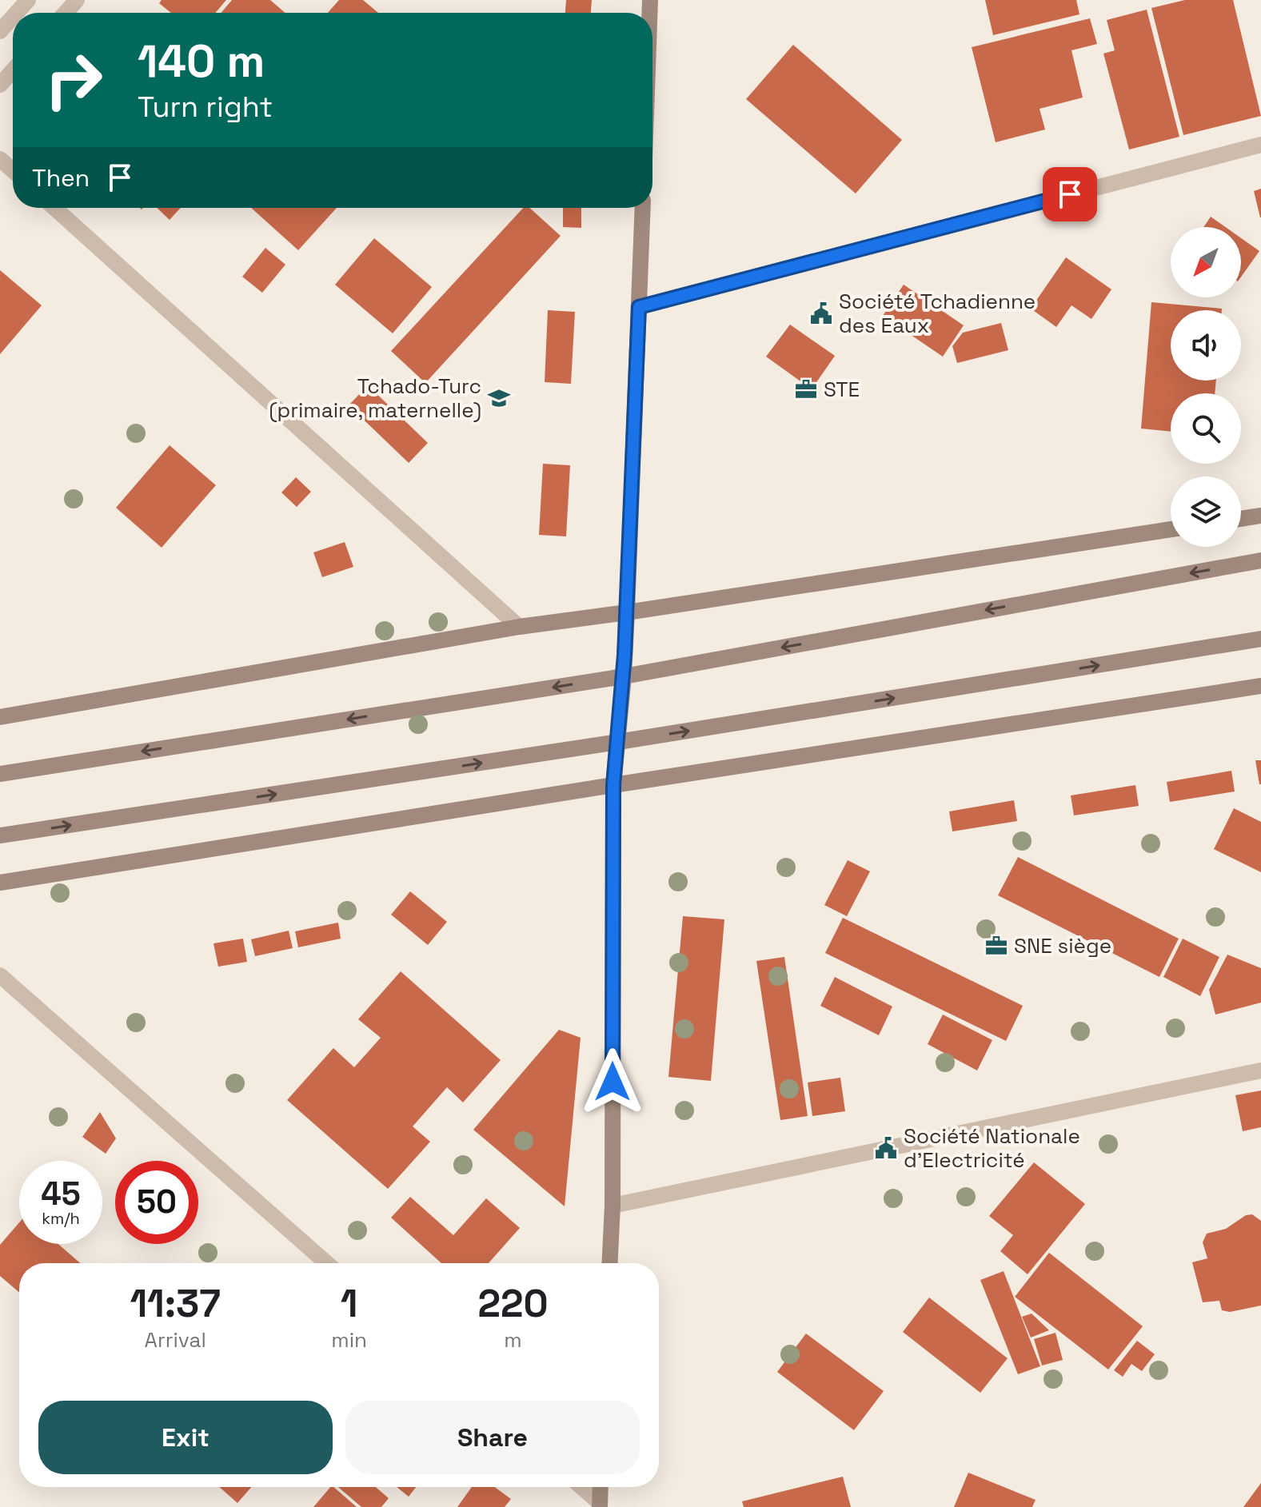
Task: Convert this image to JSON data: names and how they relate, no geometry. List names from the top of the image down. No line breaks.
{"places":{"public building":["Société Tchadienne des Eaux","Société Nationale d’Electricité"],"office":["STE","SNE siège"],"school or university":["Tchado-Turc (primaire, maternelle)"]},"north":"bottom left","page":{"turn":["140 m","Turn right"],"then":"Then","speed":"45 km/h","limit":"50","eta":["11:37","Arrival","1","min","220","m"],"buttons":["Exit","Share"]}}
